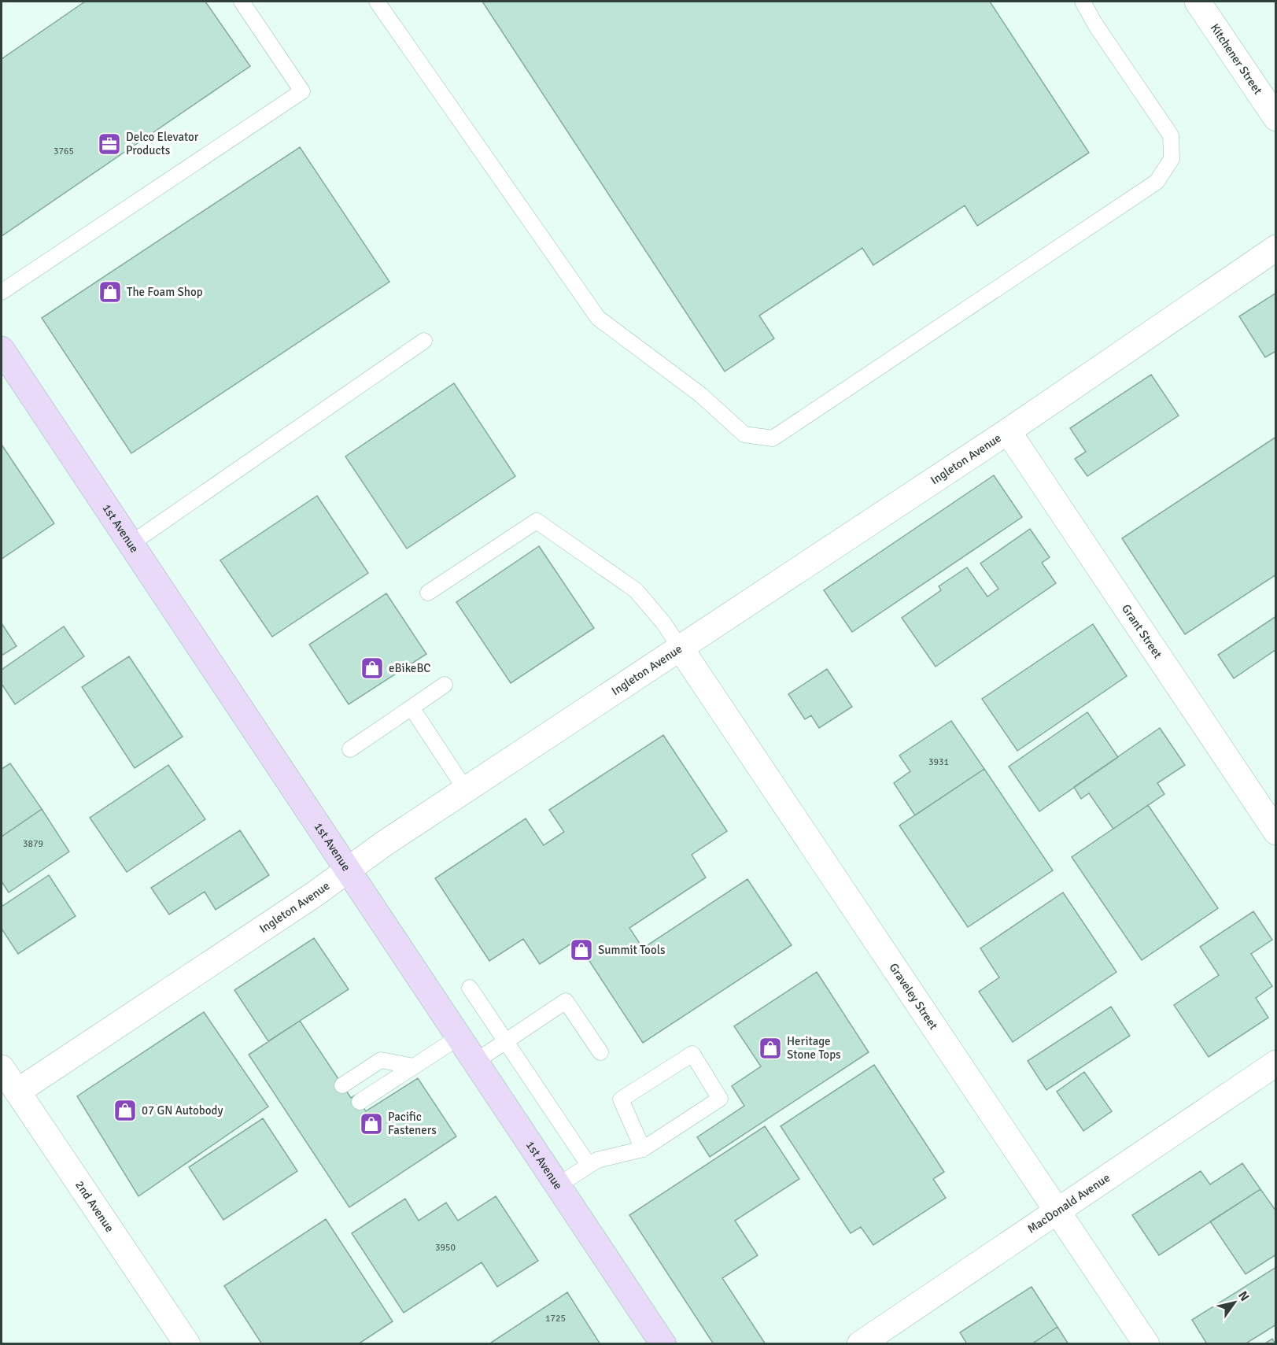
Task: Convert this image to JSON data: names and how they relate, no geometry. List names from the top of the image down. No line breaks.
{"streets":{"street":["Kitchener Street","Ingleton Avenue","1st Avenue","Grant Street","Graveley Street","MacDonald Avenue","2nd Avenue"]},"crossings":[["Ingleton Avenue","1st Avenue"],["Ingleton Avenue","Grant Street"],["Ingleton Avenue","Graveley Street"],["Ingleton Avenue","2nd Avenue"],["Graveley Street","MacDonald Avenue"]],"places":{"office":["Delco Elevator Products"],"shop":["The Foam Shop","eBikeBC","Summit Tools","Heritage Stone Tops","07 GN Autobody","Pacific Fasteners"]},"house_numbers":["3765","3931","3879","3950","1725"],"north":"top right"}
